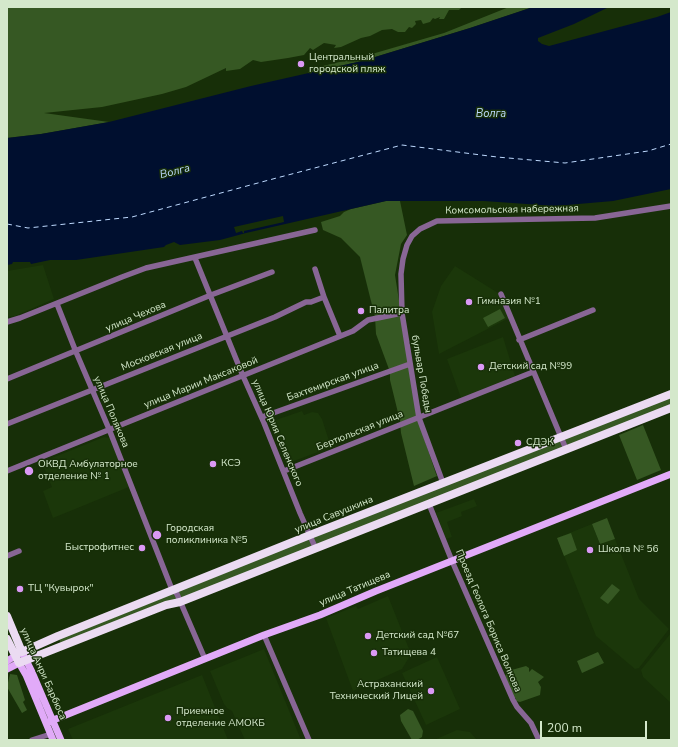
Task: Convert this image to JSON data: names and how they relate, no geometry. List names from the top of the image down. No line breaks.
{"streets":{"highway":["улица Савушкина","улица Анри Барбюса"],"main road":["улица Татищева"],"street":["Комсомольская набережная","улица Чехова","Московская улица","бульвар Победы","Бахтемирская улица","улица Марии Максаковой","улица Полякова","Бертюльская улица","улица Юрия Селенского","Проезд Геолога Бориса Волкова"]},"crossings":[["Комсомольская набережная","бульвар Победы"],["Комсомольская набережная","улица Марии Максаковой"],["улица Чехова","улица Полякова"],["улица Чехова","улица Юрия Селенского"],["Московская улица","улица Полякова"],["Московская улица","улица Юрия Селенского"],["бульвар Победы","Бахтемирская улица"],["бульвар Победы","улица Марии Максаковой"],["бульвар Победы","Бертюльская улица"],["бульвар Победы","улица Савушкина"],["Бахтемирская улица","улица Юрия Селенского"],["улица Марии Максаковой","улица Полякова"],["улица Марии Максаковой","улица Юрия Селенского"],["улица Полякова","улица Савушкина"],["улица Полякова","улица Татищева"],["Бертюльская улица","улица Юрия Селенского"],["улица Юрия Селенского","улица Савушкина"],["улица Савушкина","улица Анри Барбюса"],["улица Татищева","Проезд Геолога Бориса Волкова"],["улица Татищева","улица Анри Барбюса"]],"water":["Волга"],"places":["Центральный городской пляж","Гимназия №1","Палитра","Детский сад №99","СДЭК","КСЭ","ОКВД Амбулаторное отделение № 1","Городская поликлиника №5","Быстрофитнес","Школа № 56","ТЦ \"Кувырок\"","Детский сад №67","Татищева 4","Астраханский Технический Лицей","Приемное отделение АМОКБ"],"scale_bar":"200 m"}
